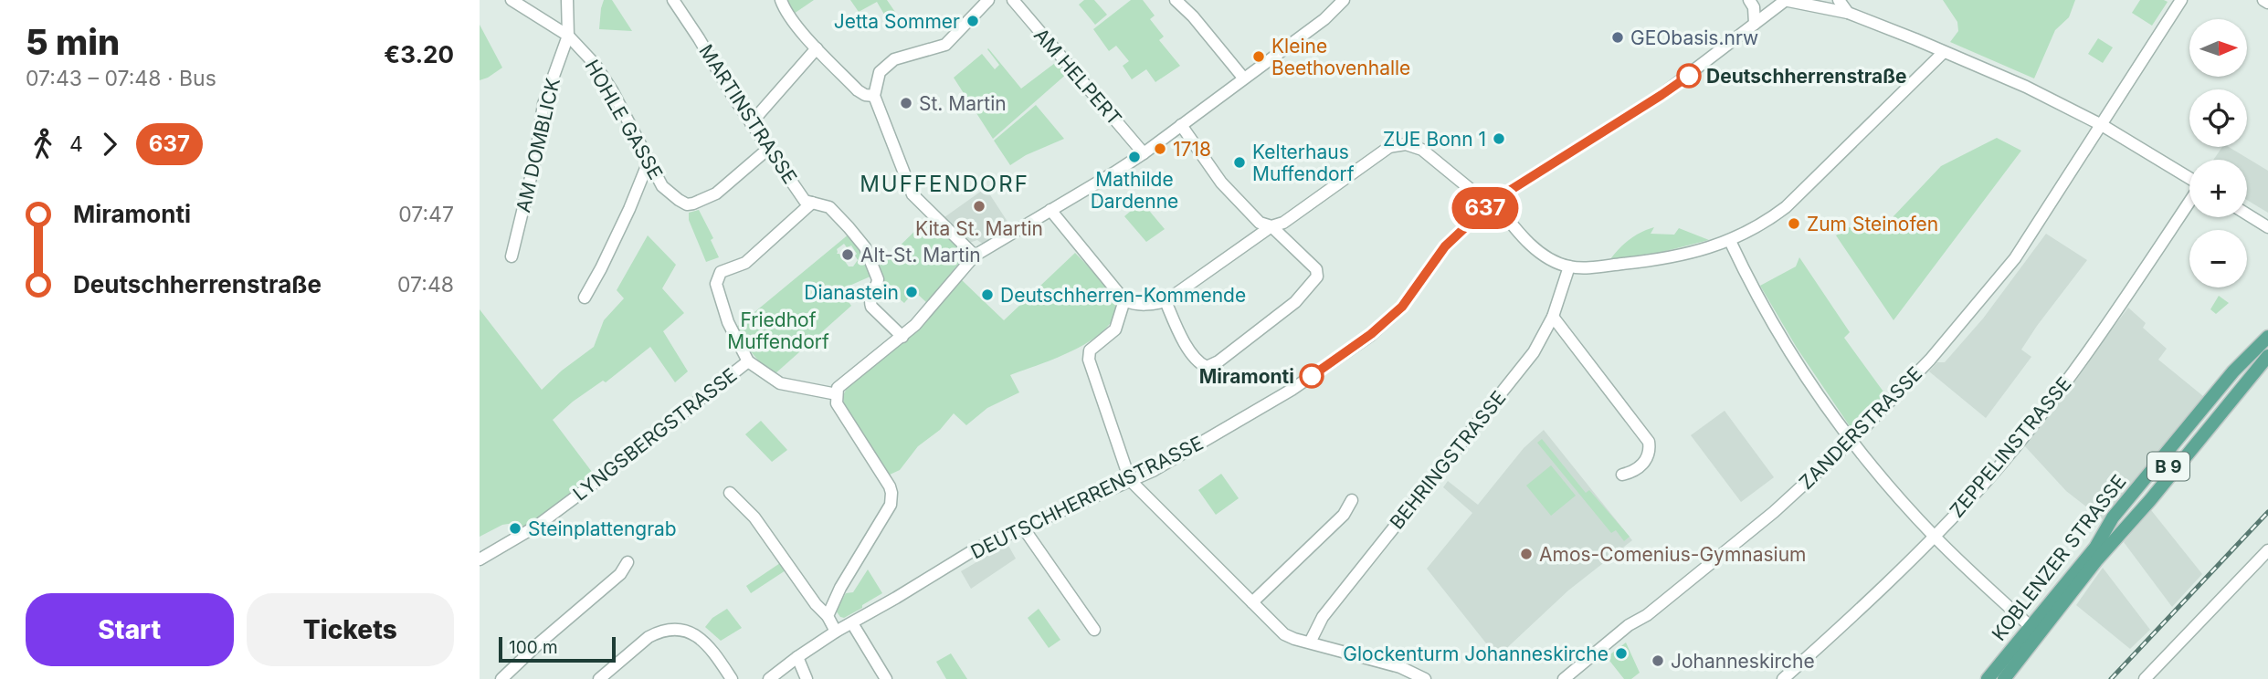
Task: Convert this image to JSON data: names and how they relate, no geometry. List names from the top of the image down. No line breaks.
{"streets":{"main road":["B 9","KOBLENZER STRASSE"],"street":["AM HELPERT","MARTINSTRASSE","HOHLE GASSE","AM DOMBLICK","ZANDERSTRASSE","LYNGSBERGSTRASSE","ZEPPELINSTRASSE","BEHRINGSTRASSE","DEUTSCHHERRENSTRASSE"]},"crossings":[["MARTINSTRASSE","HOHLE GASSE"],["HOHLE GASSE","AM DOMBLICK"],["B 9","KOBLENZER STRASSE"]],"districts":["MUFFENDORF"],"parks":["Friedhof Muffendorf"],"places":["Jetta Sommer","GEObasis.nrw","Kleine Beethovenhalle","Deutschherrenstraße","St. Martin","ZUE Bonn 1","1718","Mathilde Dardenne","Kelterhaus Muffendorf","Kita St. Martin","Zum Steinofen","Alt-St. Martin","Dianastein","Deutschherren-Kommende","Miramonti","Steinplattengrab","Amos-Comenius-Gymnasium","Glockenturm Johanneskirche","Johanneskirche"],"lines":["bus line 637"],"scale_bar":"100 m","north":"right","page":{"heading":["5 min","07:43 – 07:48 · Bus","€3.20"],"on_map":"637","map_buttons":["+","−"],"legs":["4","637"],"list":[{"name":"Miramonti","value":"07:47"},{"name":"Deutschherrenstraße","value":"07:48"}],"buttons":["Start","Tickets"],"scale":"100 m"}}
